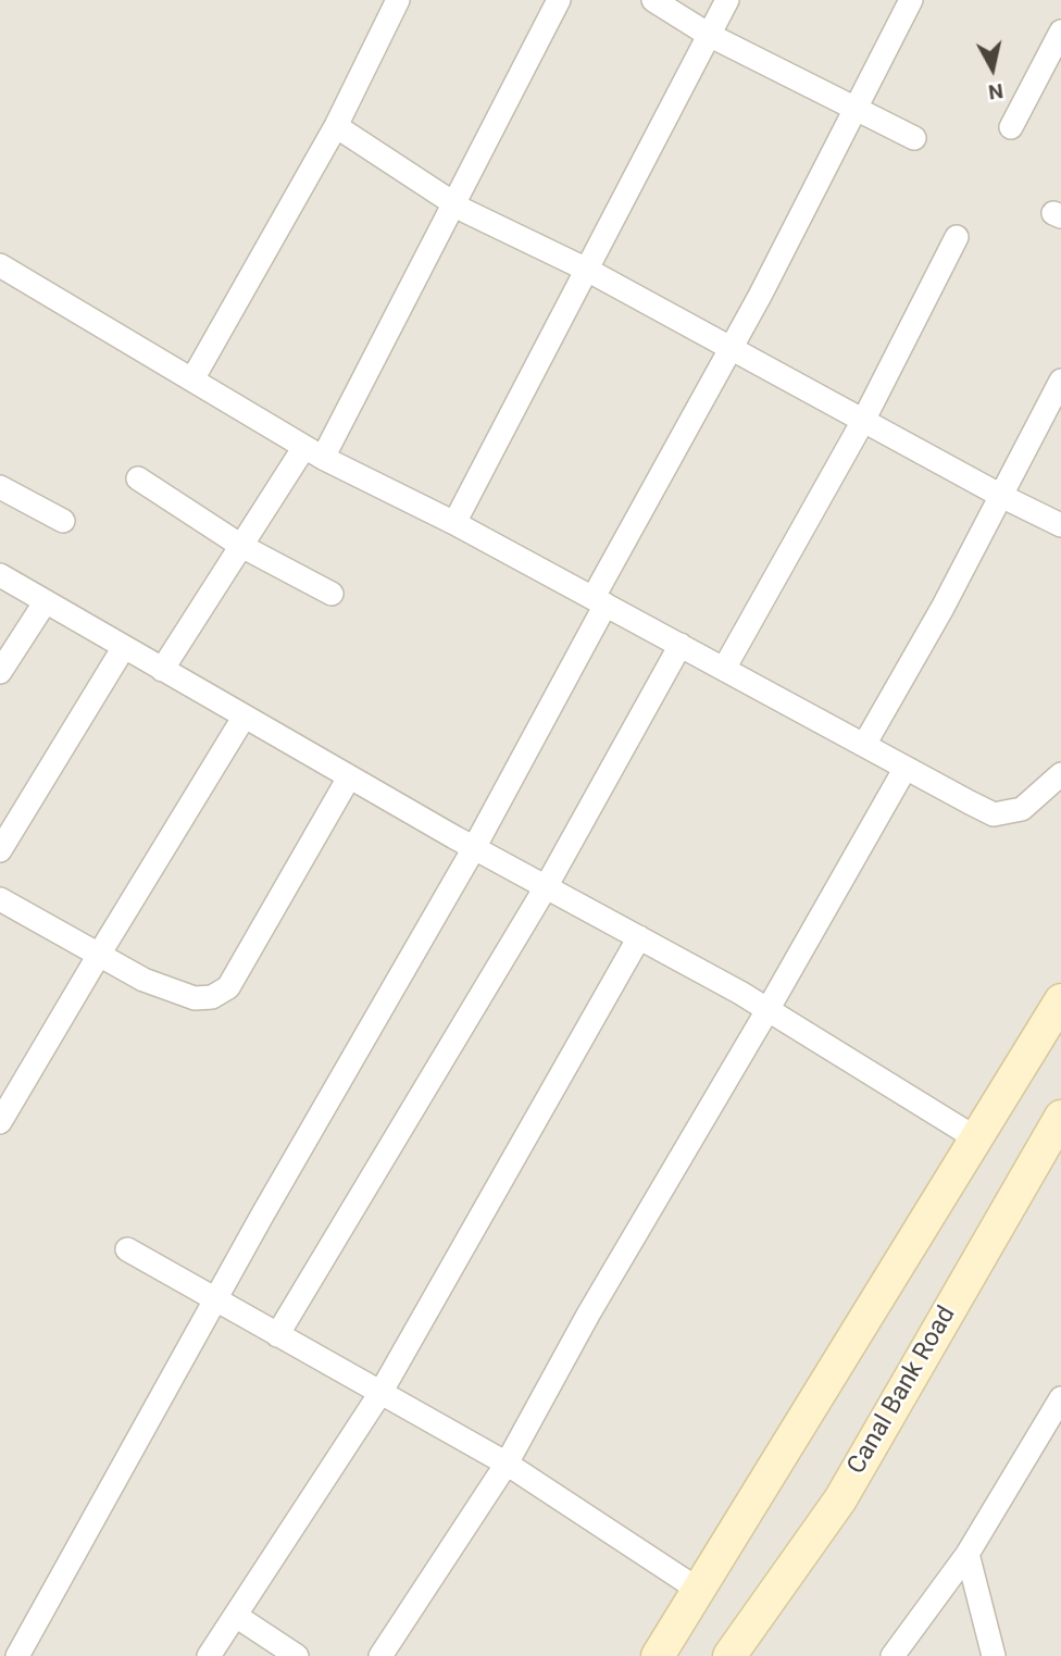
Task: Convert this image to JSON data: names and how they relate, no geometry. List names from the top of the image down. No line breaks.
{"streets":{"main road":["Canal Bank Road"]},"north":"bottom"}
